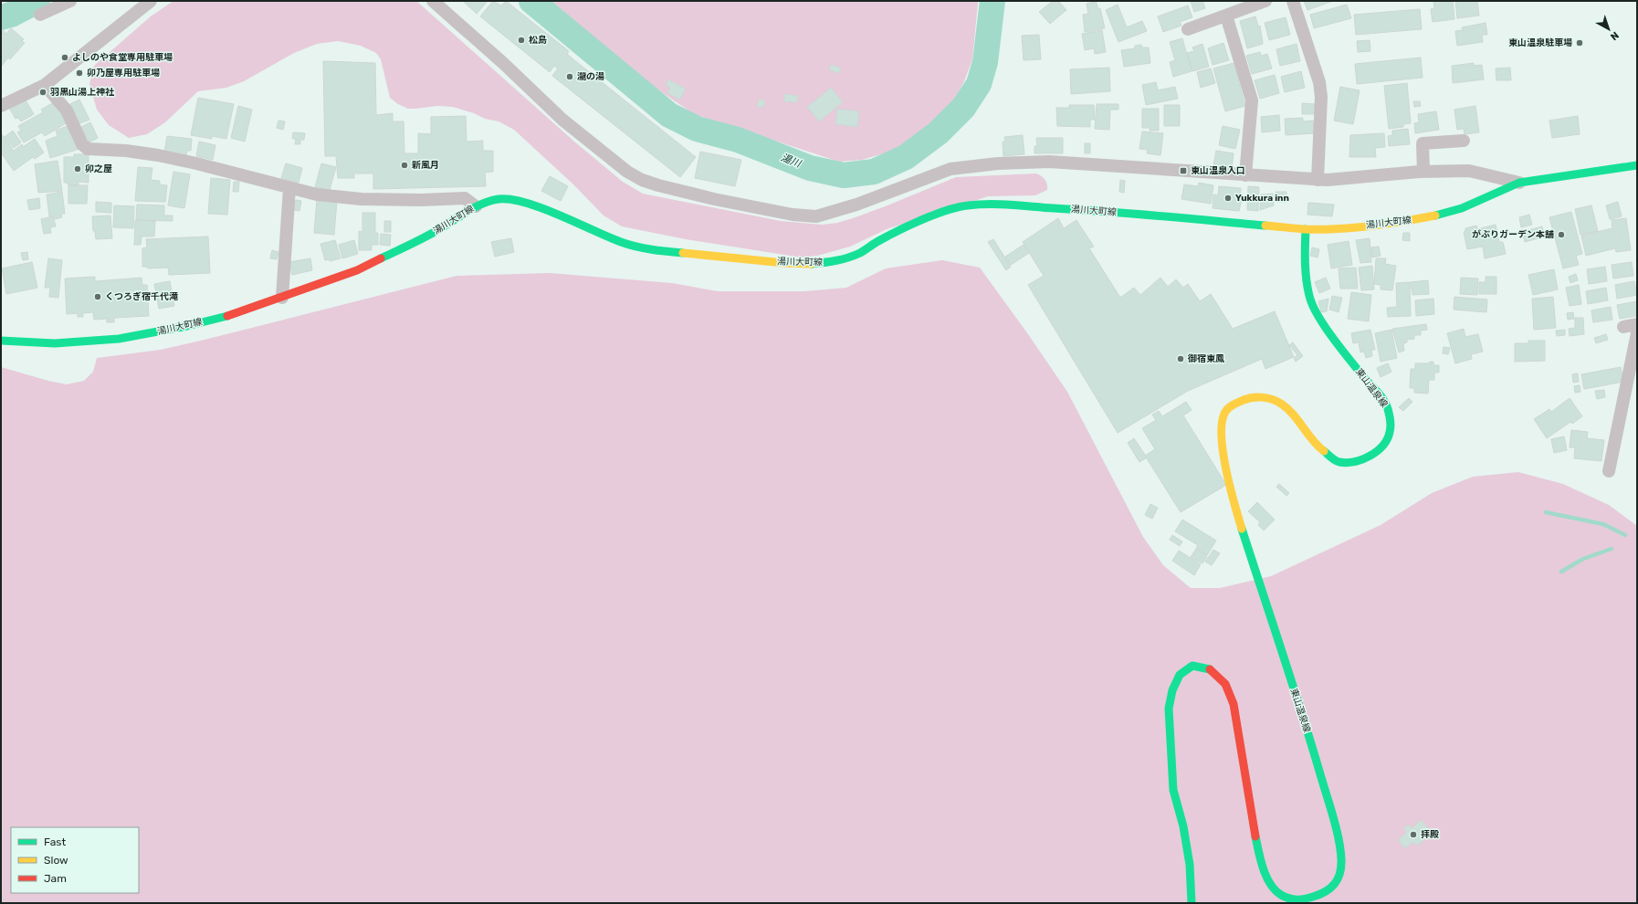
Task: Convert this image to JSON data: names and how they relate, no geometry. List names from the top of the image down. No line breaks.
{"streets":{"main road":["湯川大町線","東山温泉線"]},"crossings":[["湯川大町線","東山温泉線"]],"water":["湯川"],"places":{"other":["松島","東山温泉駐車場","よしのや食堂専用駐車場","卯乃屋専用駐車場","瀧の湯","羽黒山湯上神社","新風月","卯之屋","Yukkura inn","がぶりガーデン本舗","くつろぎ宿千代滝","御宿東鳳","拝殿"],"transit":["東山温泉入口"]},"legend":["Fast","Slow","Jam"],"north":"bottom right"}
